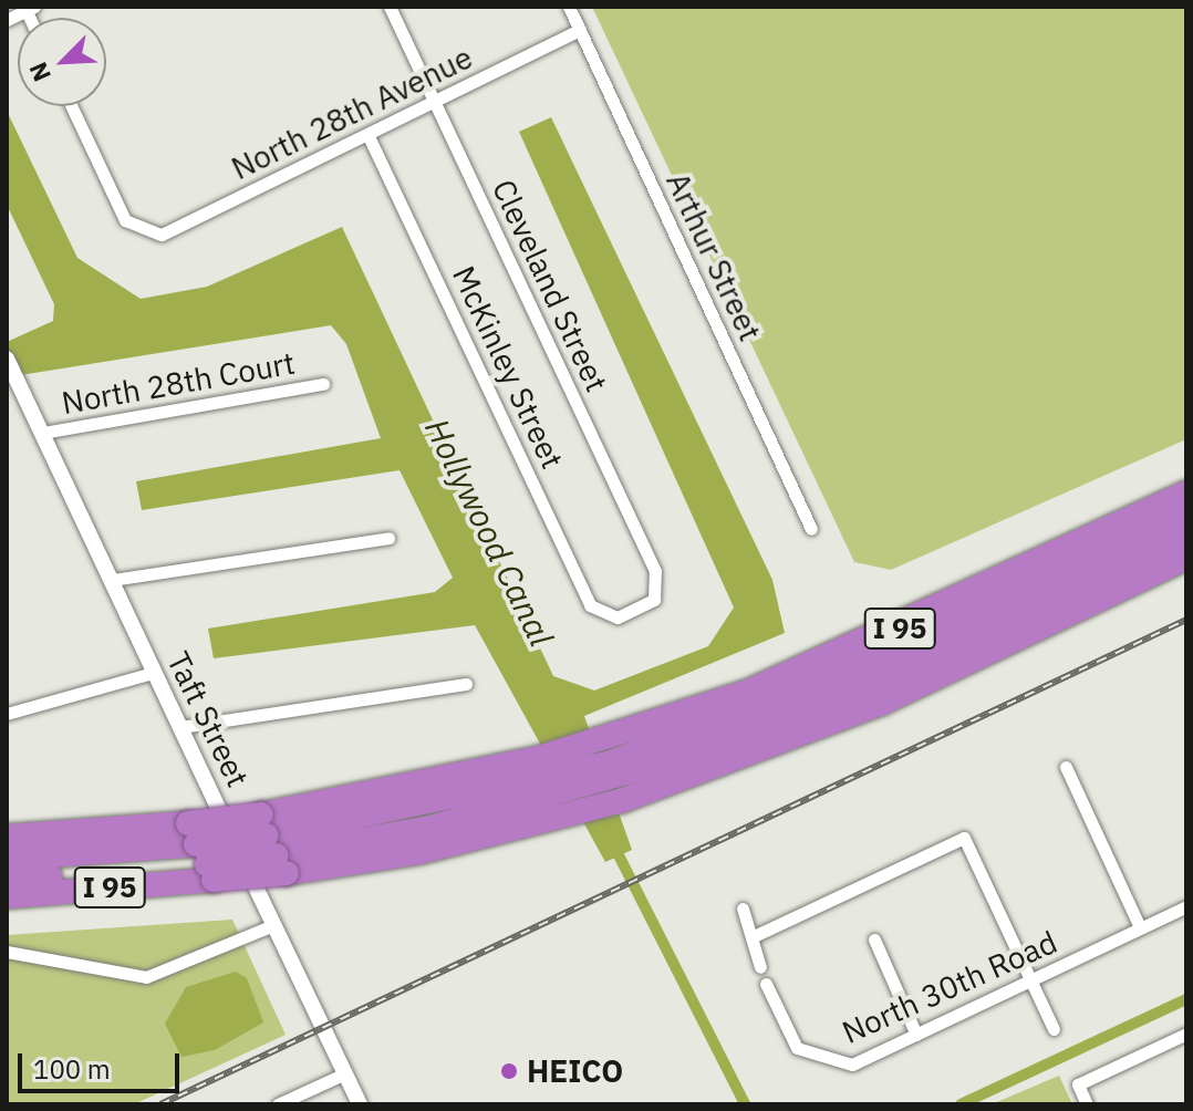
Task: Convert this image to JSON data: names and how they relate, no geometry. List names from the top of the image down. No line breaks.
{"streets":{"highway":["I 95"],"street":["North 28th Avenue","Arthur Street","Cleveland Street","McKinley Street","North 28th Court","Taft Street","North 30th Road"]},"crossings":[["North 28th Avenue","Arthur Street"],["North 28th Avenue","Cleveland Street"],["North 28th Avenue","McKinley Street"],["Cleveland Street","McKinley Street"],["North 28th Court","Taft Street"]],"water":["Hollywood Canal"],"places":["HEICO"],"scale_bar":"100 m","north":"bottom left"}
